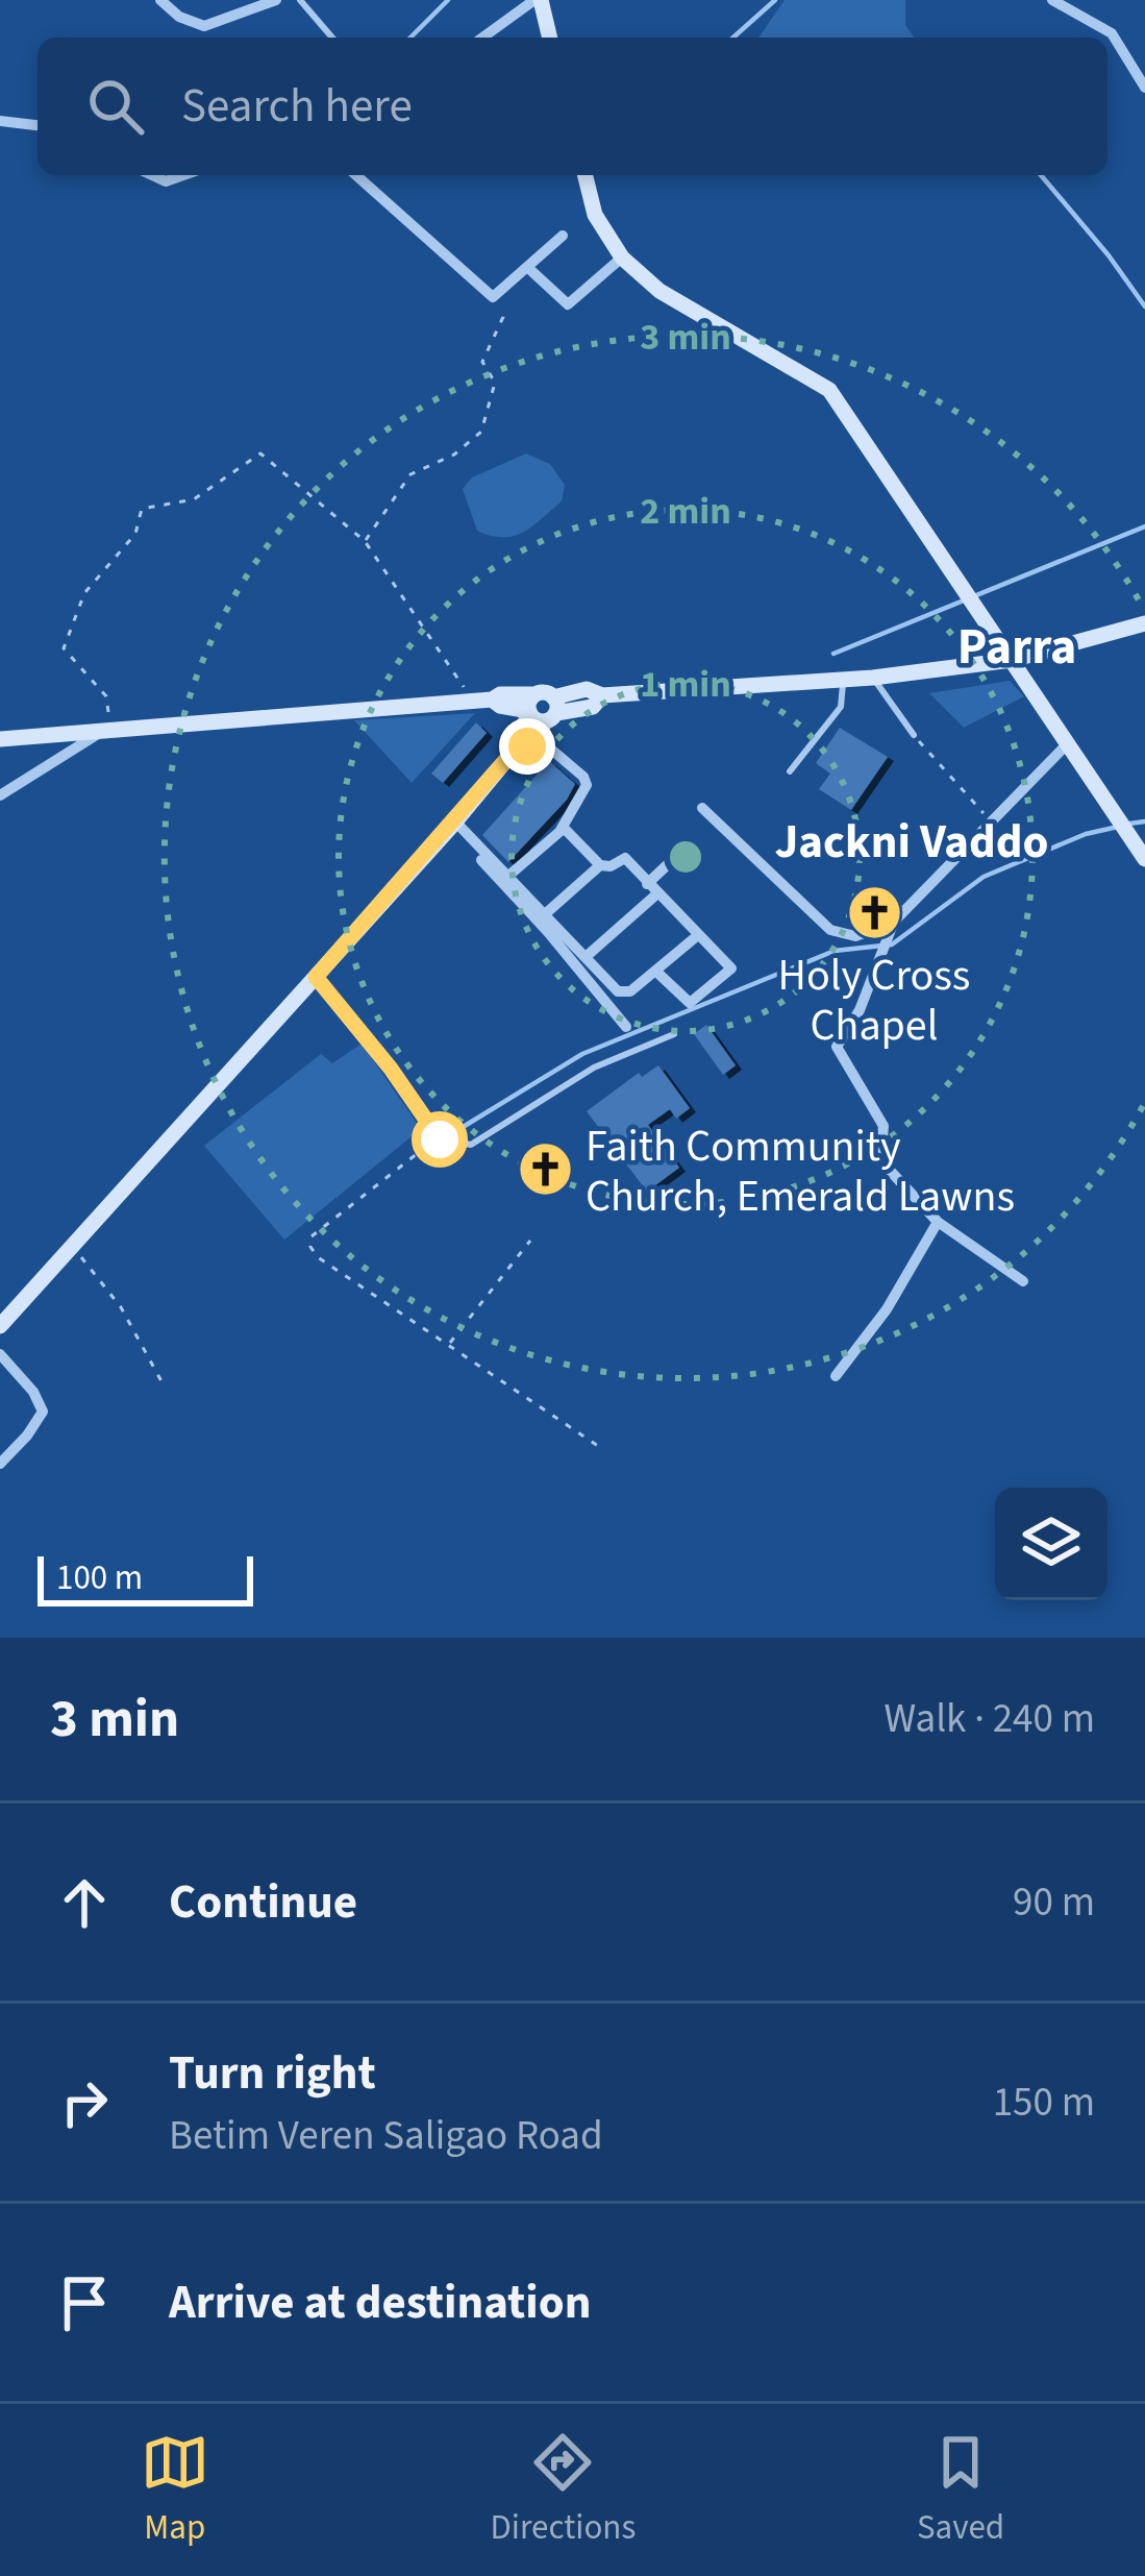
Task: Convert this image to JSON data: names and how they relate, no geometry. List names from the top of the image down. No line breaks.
{"districts":["Parra","Jackni Vaddo"],"places":{"church":["Holy Cross Chapel","Faith Community Church, Emerald Lawns"]},"scale_bar":"100 m","page":{"search":"Search here","scale":"100 m","heading":["3 min","Walk · 240 m"],"list":[["Continue","90 m"],["Turn right","Betim Veren Saligao Road","150 m"],"Arrive at destination"],"nav":["Map","Directions","Saved"]},"rings":["3 min","2 min","1 min"]}
